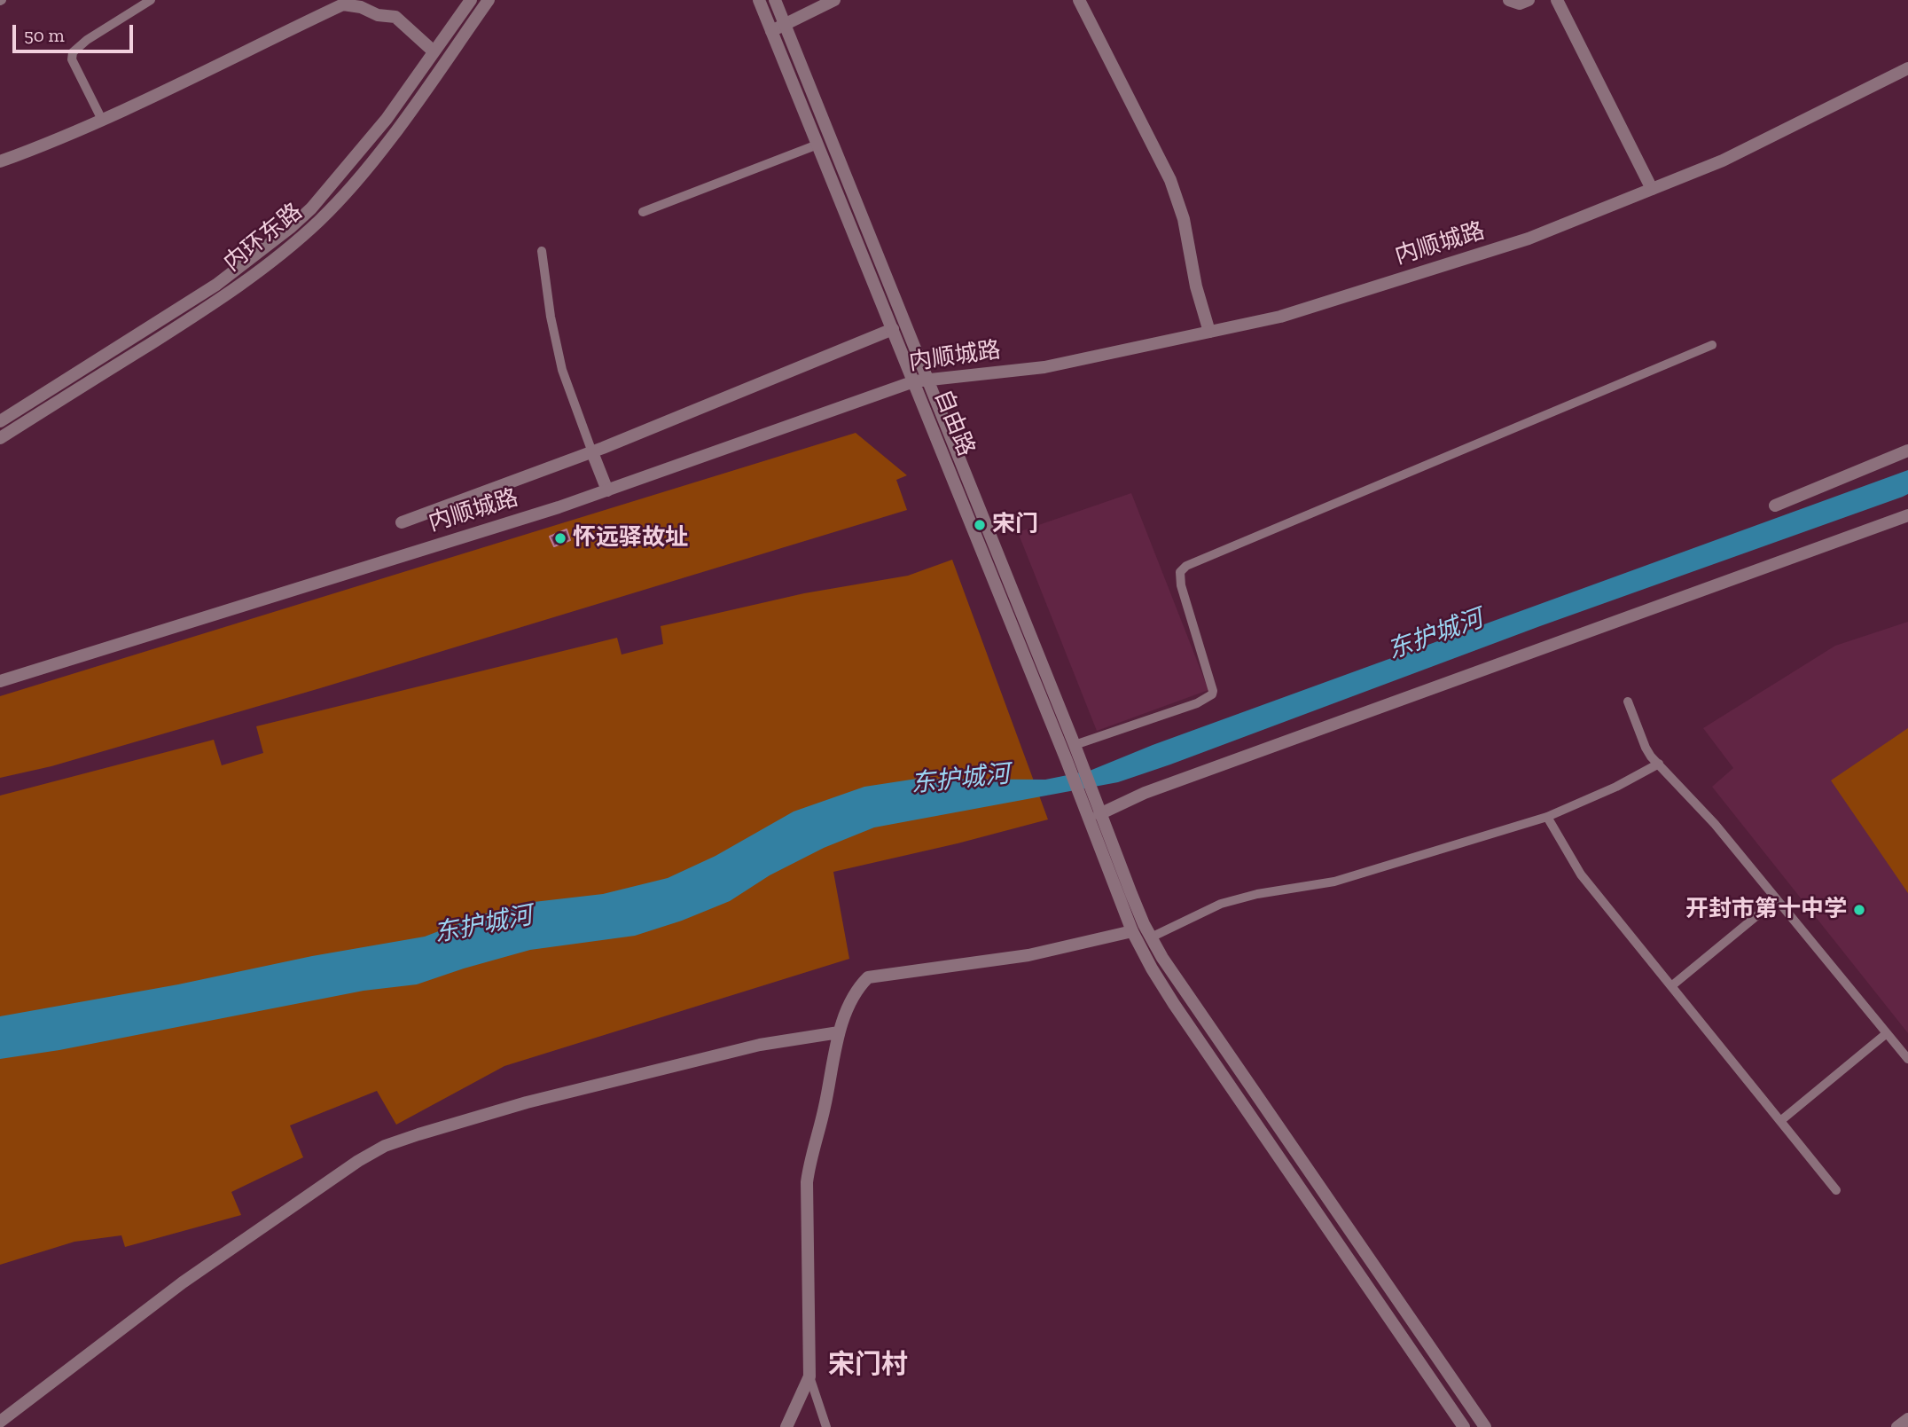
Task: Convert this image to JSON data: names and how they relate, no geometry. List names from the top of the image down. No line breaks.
{"streets":{"street":["内环东路","内顺城路","自由路"]},"crossings":[["内顺城路","自由路"]],"districts":["宋门村"],"water":["东护城河"],"places":["宋门","怀远驿故址","开封市第十中学"],"scale_bar":"50 m"}
